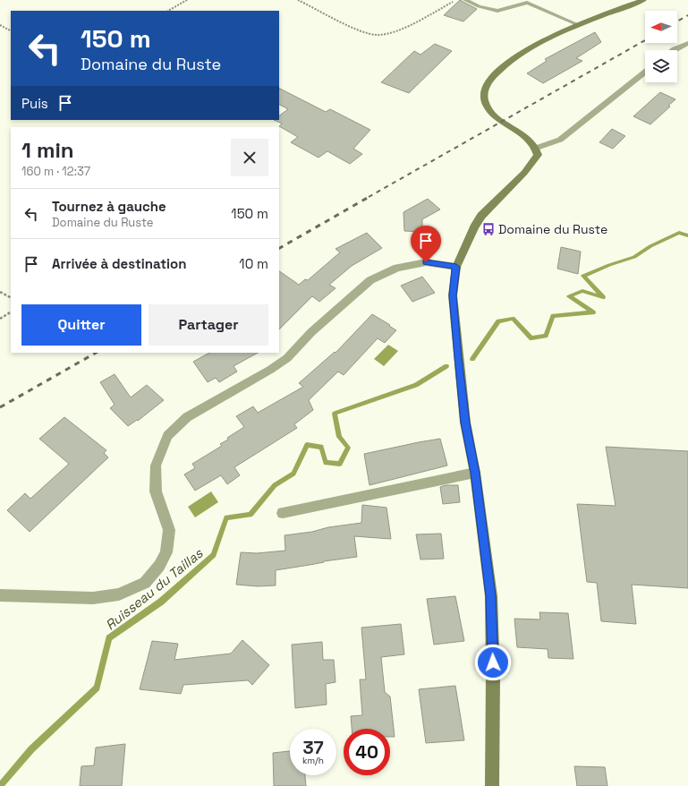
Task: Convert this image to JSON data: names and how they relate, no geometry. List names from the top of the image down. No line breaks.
{"water":["Ruisseau du Taillas"],"places":{"bus stop":["Domaine du Ruste"]},"north":"left","page":{"turn":["150 m","Domaine du Ruste"],"then":"Puis","heading":["1 min","160 m · 12:37"],"list":[{"name":"Tournez à gauche","note":"Domaine du Ruste","value":"150 m"},{"name":"Arrivée à destination","value":"10 m"}],"buttons":["Quitter","Partager"],"speed":"37 km/h","limit":"40"}}
